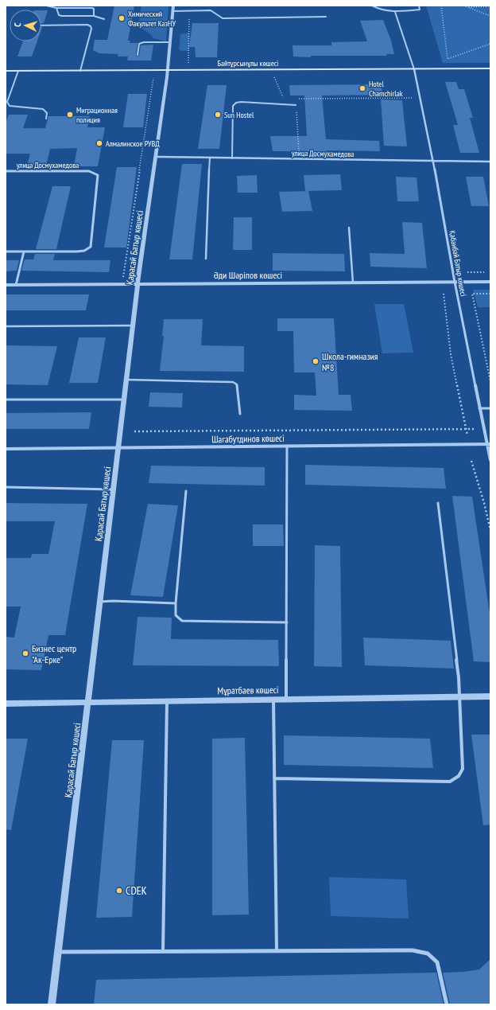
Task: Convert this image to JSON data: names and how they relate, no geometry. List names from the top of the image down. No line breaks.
{"streets":{"main road":["Байтұрсынұлы көшесі"],"street":["улица Досмухамедова","Қарасай Батыр көшесі","Қабанбай Батыр көшесі","Әди Шәріпов көшесі","Шагабутдинов көшесі","Мұратбаев көшесі"]},"crossings":[["Байтұрсынұлы көшесі","Қарасай Батыр көшесі"],["Байтұрсынұлы көшесі","Қабанбай Батыр көшесі"],["улица Досмухамедова","Қарасай Батыр көшесі"],["улица Досмухамедова","Қабанбай Батыр көшесі"],["Қарасай Батыр көшесі","Әди Шәріпов көшесі"],["Қарасай Батыр көшесі","Шагабутдинов көшесі"],["Қарасай Батыр көшесі","Мұратбаев көшесі"],["Қабанбай Батыр көшесі","Әди Шәріпов көшесі"],["Қабанбай Батыр көшесі","Шагабутдинов көшесі"]],"places":["Химический Факультет КазНУ","Hotel Chamchirlak","Миграционная полиция","Sun Hostel","Алмалинское РУВД","Школа-гимназия №8","Бизнес центр \"Ак-Ерке\"","CDEK"],"north":"left"}
